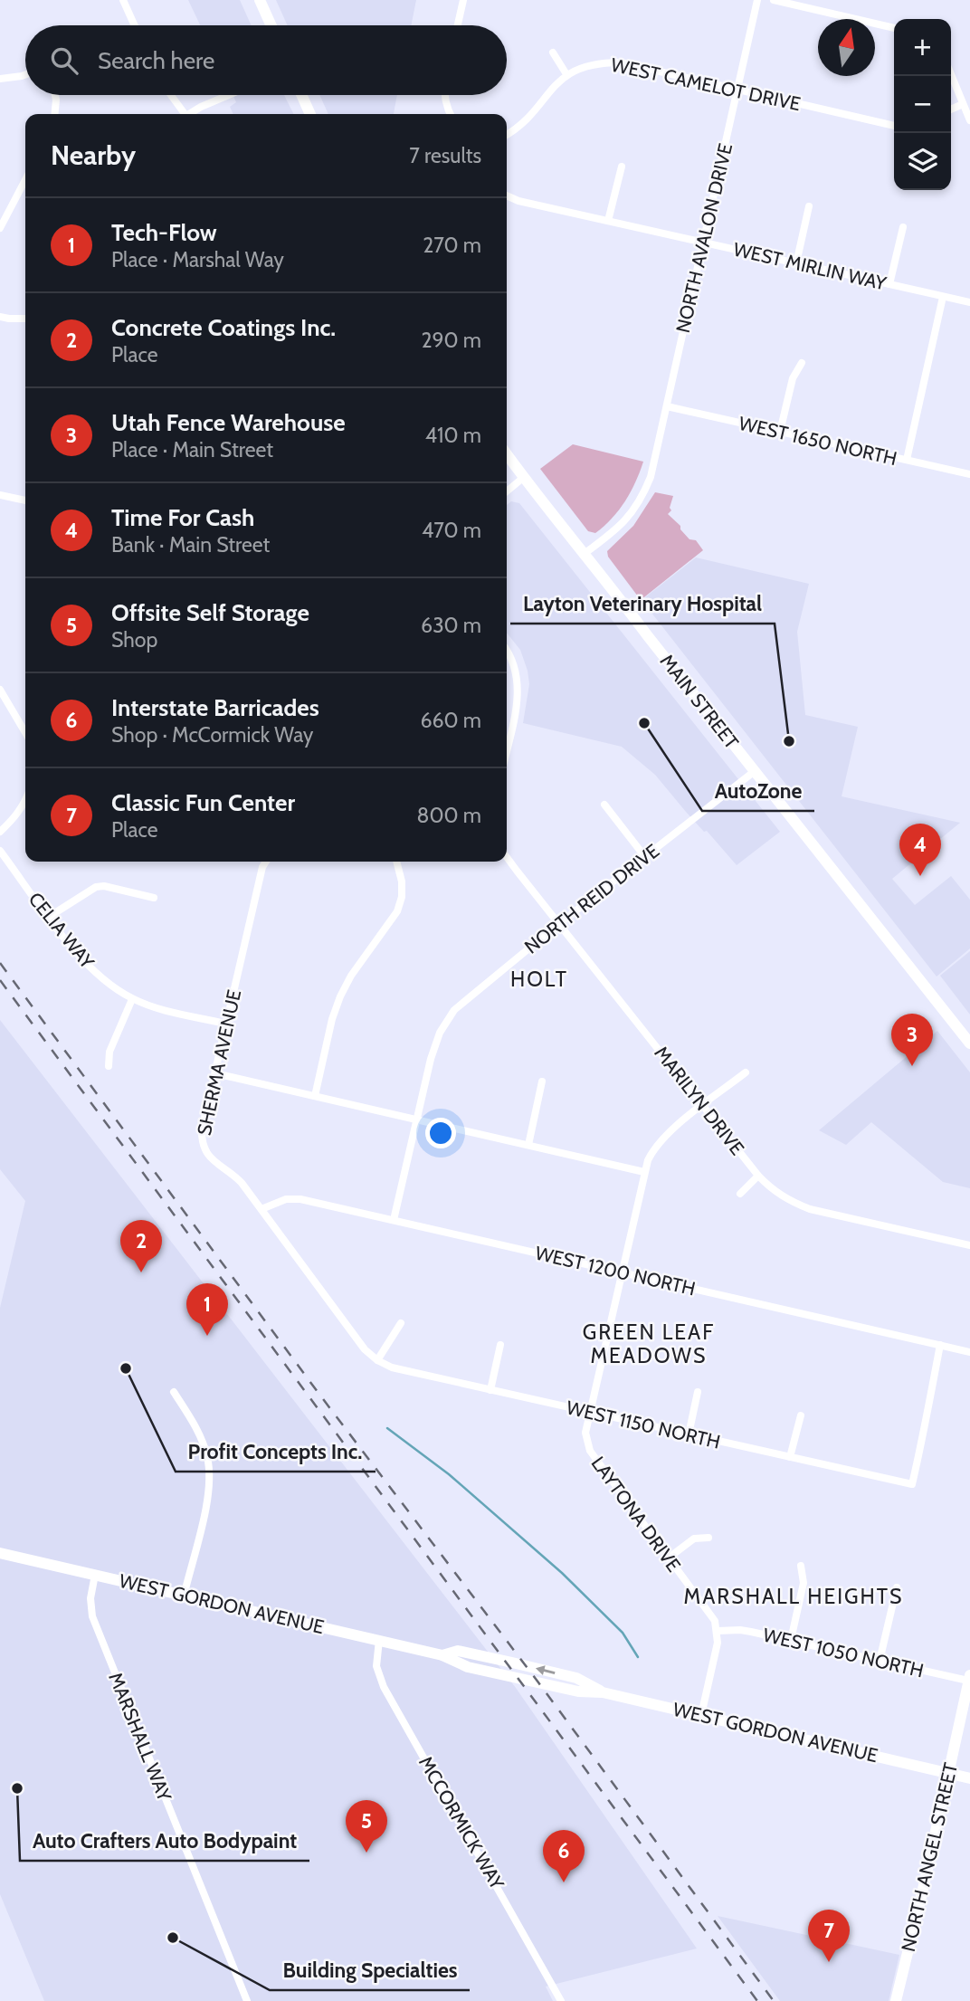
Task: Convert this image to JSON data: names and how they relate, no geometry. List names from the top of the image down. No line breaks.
{"streets":{"main road":["MAIN STREET","WEST GORDON AVENUE","NORTH ANGEL STREET"],"street":["WEST CAMELOT DRIVE","NORTH AVALON DRIVE","WEST MIRLIN WAY","WEST 1650 NORTH","NORTH REID DRIVE","CELIA WAY","SHERMA AVENUE","MARILYN DRIVE","WEST 1200 NORTH","WEST 1150 NORTH","LAYTONA DRIVE","WEST 1050 NORTH","MARSHALL WAY","MCCORMICK WAY"]},"crossings":[["WEST CAMELOT DRIVE","NORTH AVALON DRIVE"],["NORTH AVALON DRIVE","WEST MIRLIN WAY"],["NORTH AVALON DRIVE","WEST 1650 NORTH"],["NORTH AVALON DRIVE","MAIN STREET"],["MAIN STREET","NORTH REID DRIVE"],["NORTH REID DRIVE","MARILYN DRIVE"],["NORTH REID DRIVE","WEST 1200 NORTH"],["CELIA WAY","SHERMA AVENUE"],["SHERMA AVENUE","WEST 1200 NORTH"],["SHERMA AVENUE","WEST 1150 NORTH"],["MARILYN DRIVE","LAYTONA DRIVE"],["WEST 1200 NORTH","WEST 1150 NORTH"],["WEST 1200 NORTH","LAYTONA DRIVE"],["WEST 1150 NORTH","LAYTONA DRIVE"],["LAYTONA DRIVE","WEST 1050 NORTH"],["WEST GORDON AVENUE","MARSHALL WAY"],["WEST GORDON AVENUE","MCCORMICK WAY"],["WEST GORDON AVENUE","NORTH ANGEL STREET"],["WEST 1050 NORTH","NORTH ANGEL STREET"]],"districts":["HOLT","GREEN LEAF MEADOWS","MARSHALL HEIGHTS"],"places":["AutoZone","Layton Veterinary Hospital","Profit Concepts Inc.","Auto Crafters Auto Bodypaint","Building Specialties"],"north":"top","page":{"map_buttons":["+","−"],"search":"Search here","heading":["Nearby","7 results"],"list":[{"mark":"1","name":"Tech-Flow","note":"Place · Marshal Way","value":"270 m"},{"mark":"2","name":"Concrete Coatings Inc.","note":"Place","value":"290 m"},{"mark":"3","name":"Utah Fence Warehouse","note":"Place · Main Street","value":"410 m"},{"mark":"4","name":"Time For Cash","note":"Bank · Main Street","value":"470 m"},{"mark":"5","name":"Offsite Self Storage","note":"Shop","value":"630 m"},{"mark":"6","name":"Interstate Barricades","note":"Shop · McCormick Way","value":"660 m"},{"mark":"7","name":"Classic Fun Center","note":"Place","value":"800 m"}],"pins":["4","3","2","1","5","6","7"]}}
